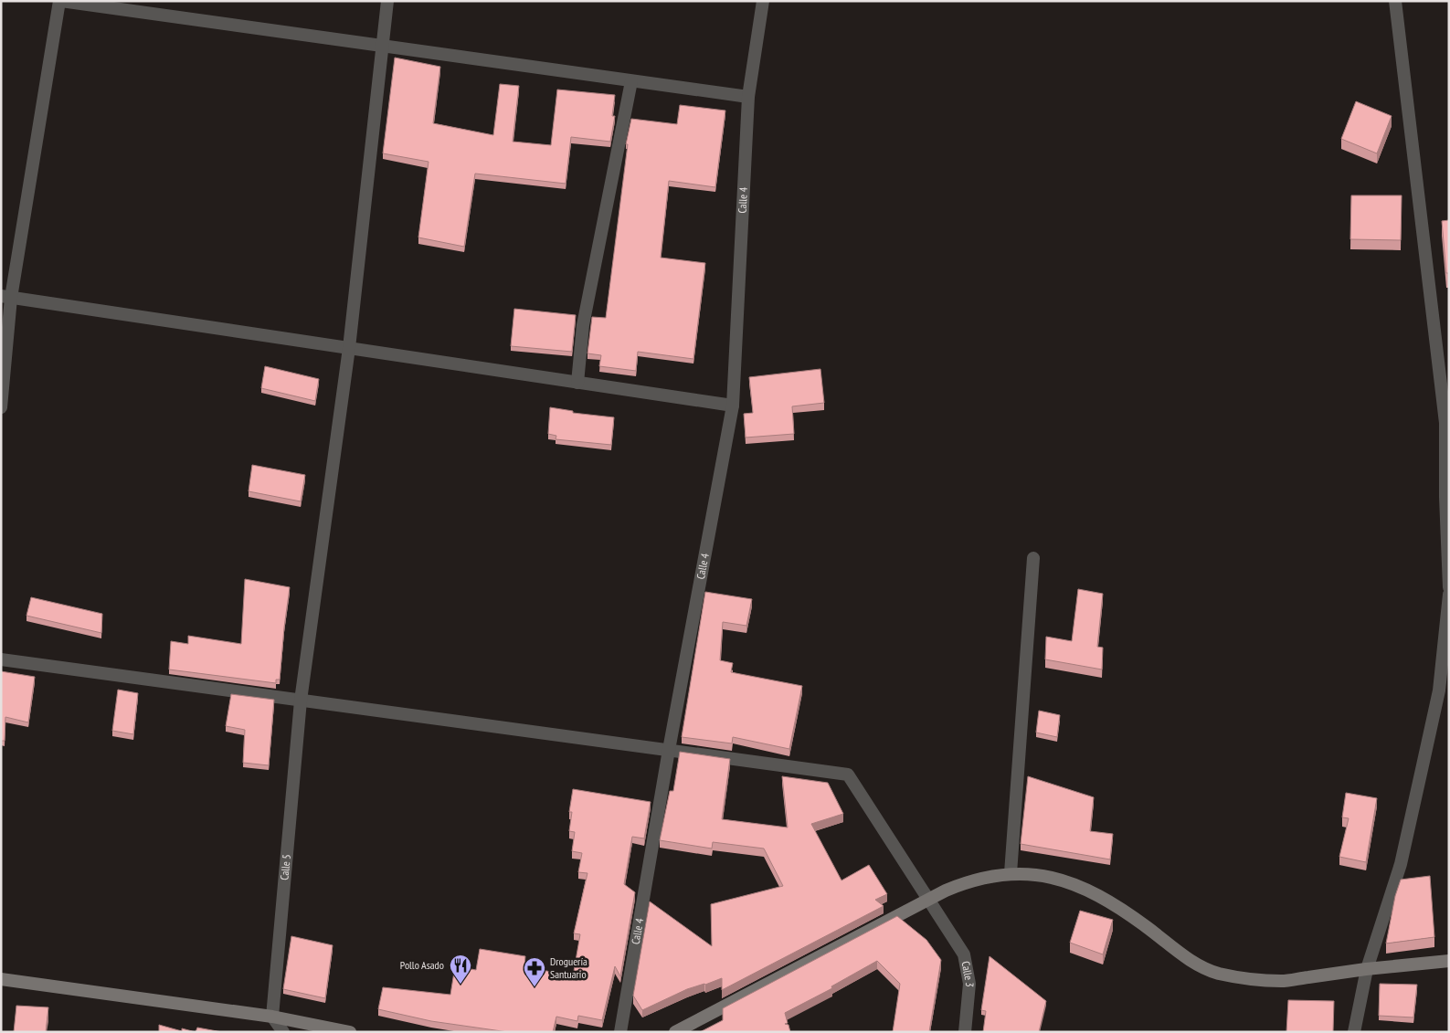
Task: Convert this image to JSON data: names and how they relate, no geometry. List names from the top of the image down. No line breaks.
{"streets":{"street":["Calle 4","Calle 5","Calle 3"]},"crossings":[["Calle 4","Calle 3"],["Calle 5","Calle 3"]],"places":{"restaurant":["Pollo Asado"],"pharmacy":["Droguería Santuario"]}}
